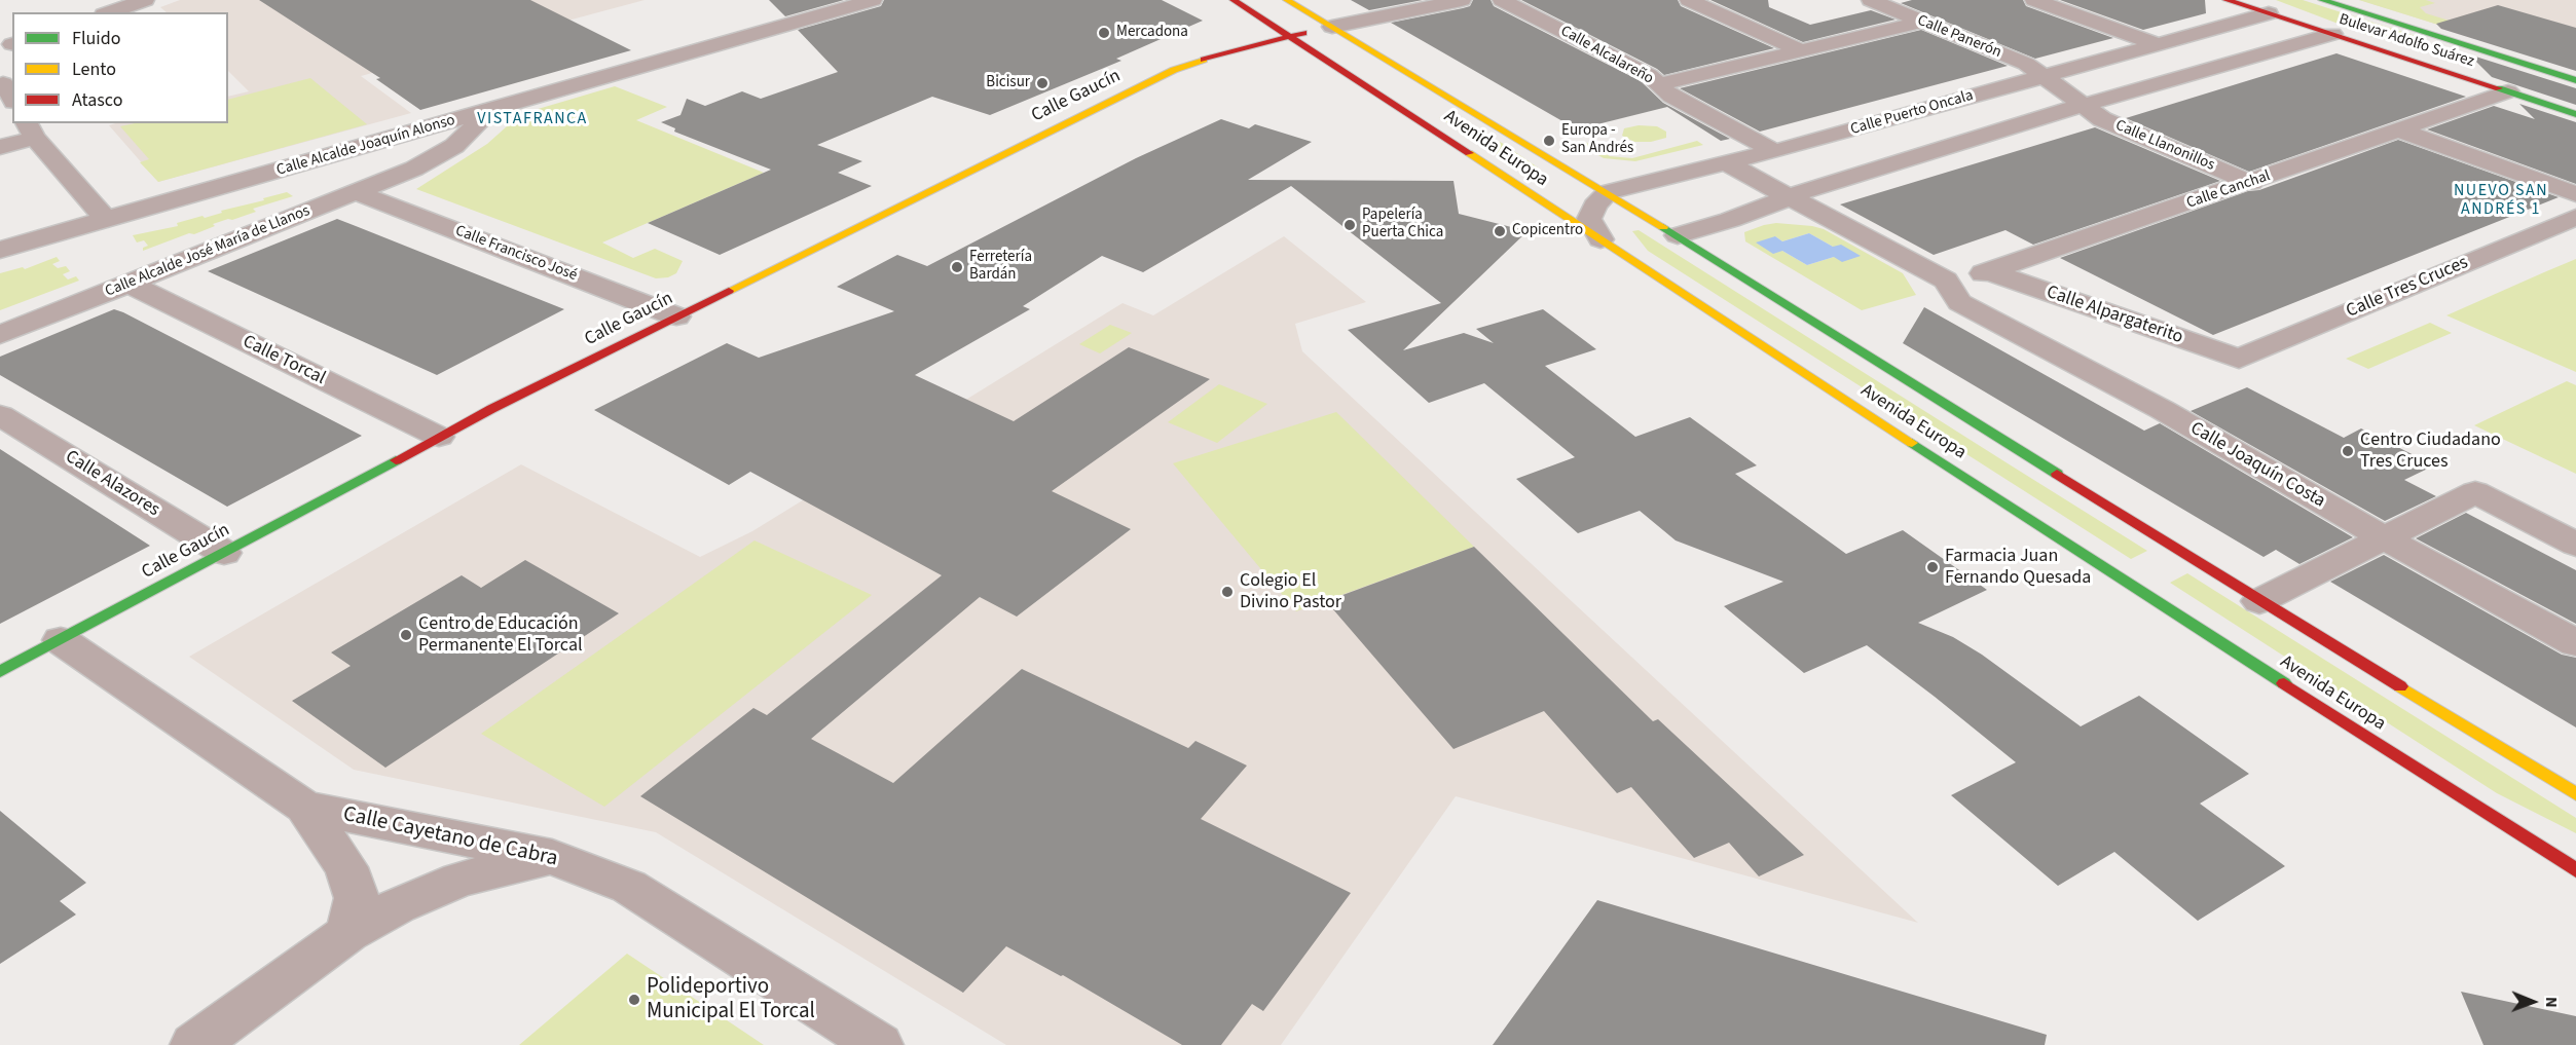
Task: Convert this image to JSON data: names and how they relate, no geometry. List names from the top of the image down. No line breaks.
{"streets":{"main road":["Bulevar Adolfo Suárez","Calle Gaucín","Avenida Europa"],"street":["Calle Panerón","Calle Alcalareño","Calle Puerto Oncala","Calle Alcalde Joaquín Alonso","Calle Llanonillos","Calle Canchal","Calle Alcalde José María de Llanos","Calle Francisco José","Calle Tres Cruces","Calle Alpargaterito","Calle Torcal","Calle Joaquín Costa","Calle Alazores","Calle Cayetano de Cabra"]},"crossings":[["Calle Panerón","Calle Puerto Oncala"],["Calle Panerón","Calle Llanonillos"],["Bulevar Adolfo Suárez","Calle Puerto Oncala"],["Bulevar Adolfo Suárez","Calle Canchal"],["Calle Alcalareño","Calle Puerto Oncala"],["Calle Gaucín","Avenida Europa"],["Calle Gaucín","Calle Francisco José"],["Calle Gaucín","Calle Torcal"],["Calle Gaucín","Calle Alazores"],["Calle Gaucín","Calle Cayetano de Cabra"],["Calle Puerto Oncala","Avenida Europa"],["Calle Alcalde Joaquín Alonso","Calle Alcalde José María de Llanos"],["Calle Llanonillos","Calle Canchal"],["Calle Canchal","Calle Alpargaterito"],["Calle Canchal","Calle Joaquín Costa"],["Calle Alcalde José María de Llanos","Calle Francisco José"],["Calle Alcalde José María de Llanos","Calle Torcal"],["Calle Tres Cruces","Calle Alpargaterito"]],"districts":["VISTAFRANCA","NUEVO SAN ANDRÉS 1"],"places":["Mercadona","Bicisur","Europa - San Andrés","Papelería Puerta Chica","Copicentro","Ferretería Bardán","Centro Ciudadano Tres Cruces","Farmacia Juan Fernando Quesada","Colegio El Divino Pastor","Centro de Educación Permanente El Torcal","Polideportivo Municipal El Torcal"],"legend":["Fluido","Lento","Atasco"],"north":"right"}
